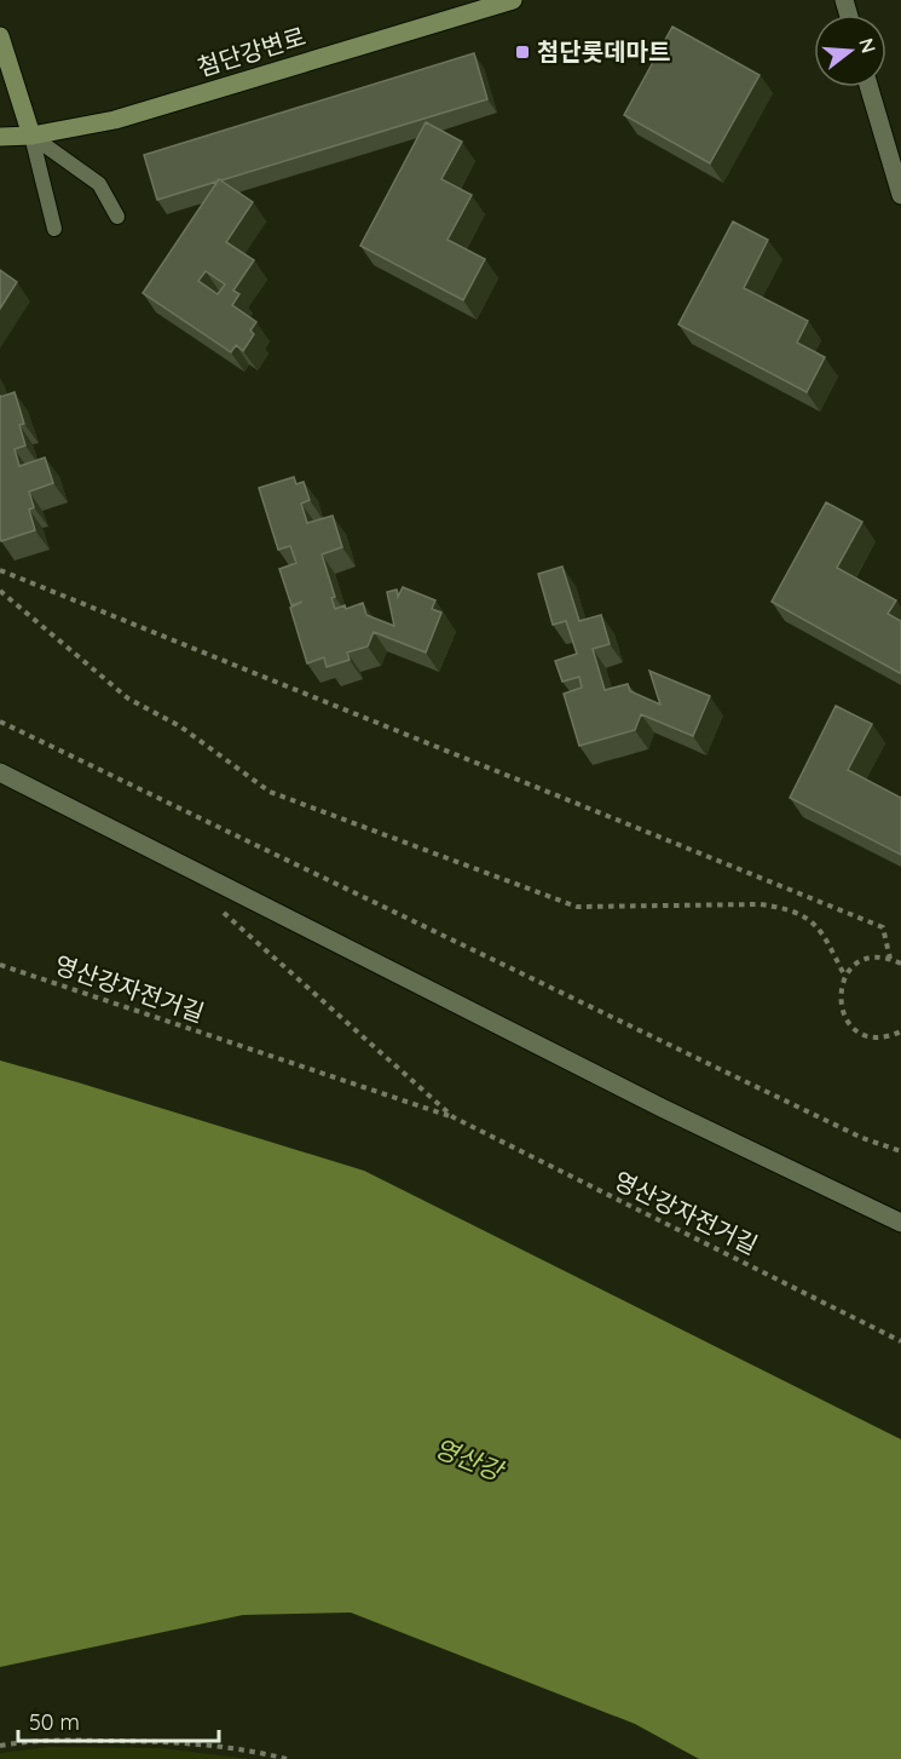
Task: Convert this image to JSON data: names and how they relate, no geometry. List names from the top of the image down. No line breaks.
{"streets":{"street":["첨단강변로"],"path":["영산강자전거길"]},"water":["영산강"],"places":{"transit":["첨단롯데마트"]},"scale_bar":"50 m","north":"right"}
